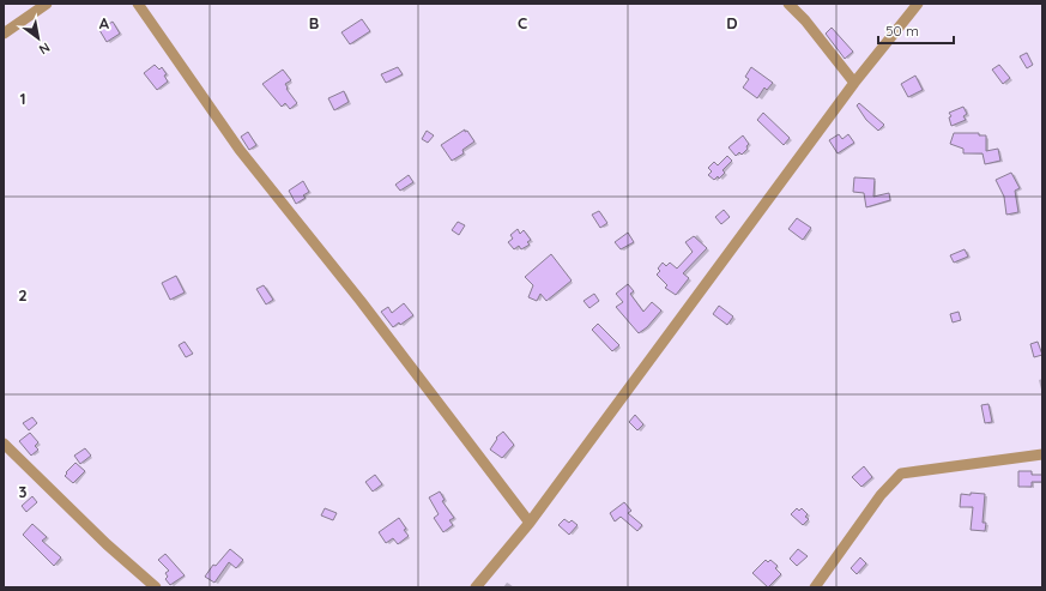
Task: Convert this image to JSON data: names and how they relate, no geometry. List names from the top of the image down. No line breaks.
{"scale_bar":"50 m","north":"bottom right","grid":{"columns":["A","B","C","D"],"rows":["1","2","3"]}}
